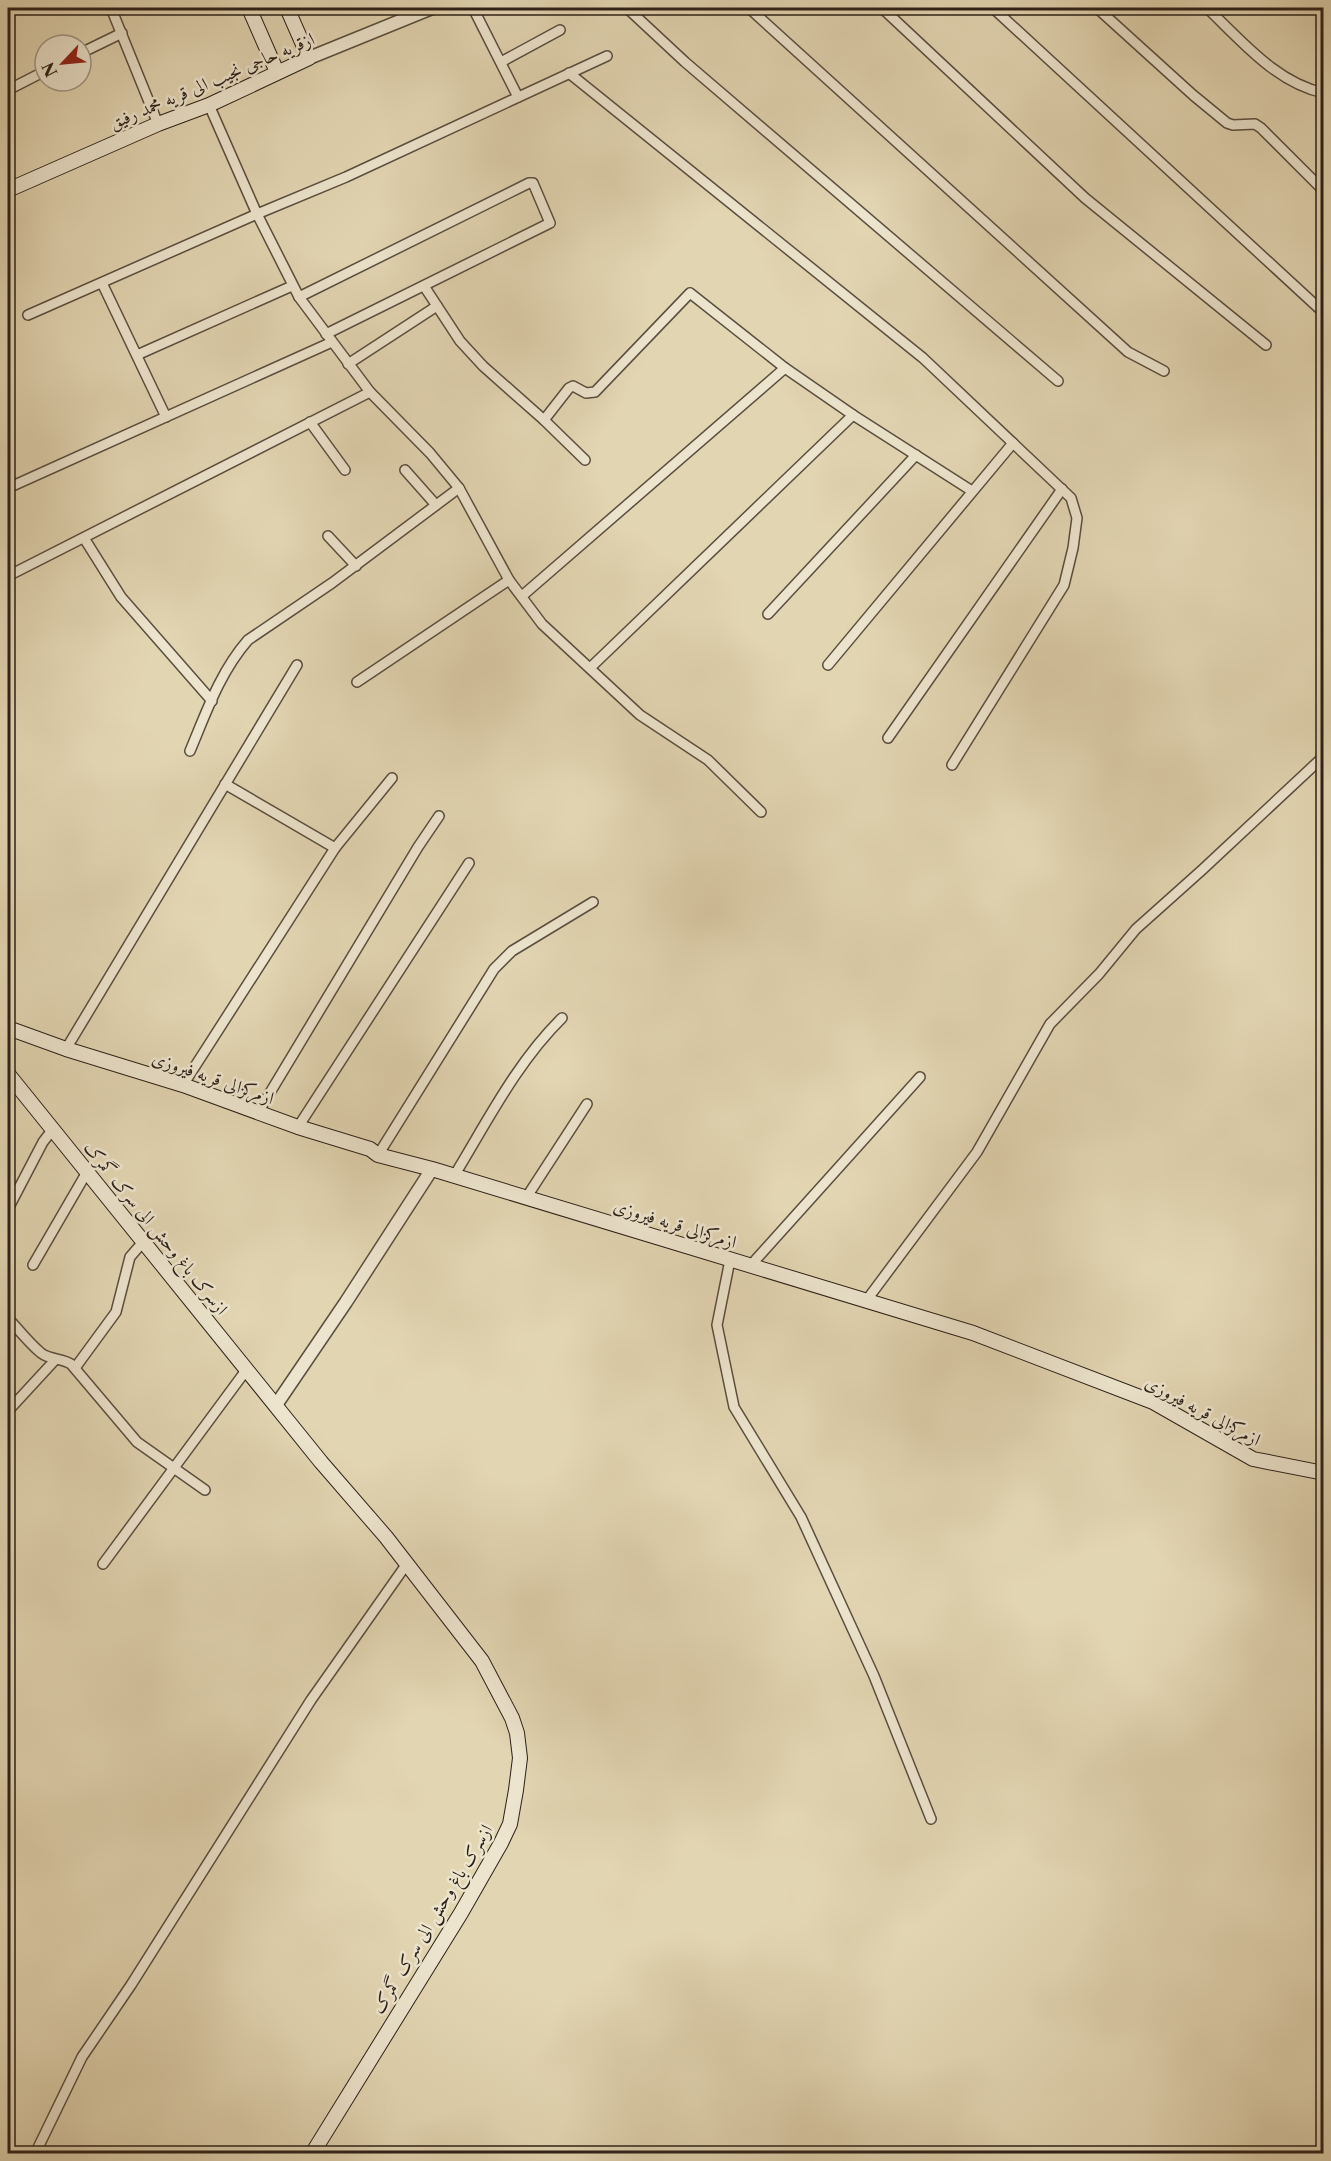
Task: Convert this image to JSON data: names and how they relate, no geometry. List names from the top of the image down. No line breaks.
{"streets":{"main road":["ازقریه حاجی نجیب الی قریه محمد رفیق","ازمرکزالی قریه فیروزی","ازسرک باغ وحش الی سرک گمرک"]},"north":"bottom left"}
